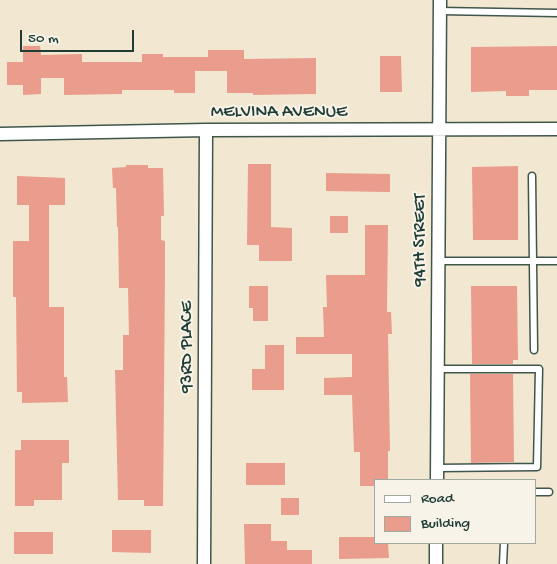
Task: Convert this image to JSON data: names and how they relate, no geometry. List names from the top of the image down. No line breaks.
{"streets":{"street":["MELVINA AVENUE","94TH STREET","93RD PLACE"]},"crossings":[["MELVINA AVENUE","94TH STREET"],["MELVINA AVENUE","93RD PLACE"]],"legend":["Road","Building"],"scale_bar":"50 m"}
